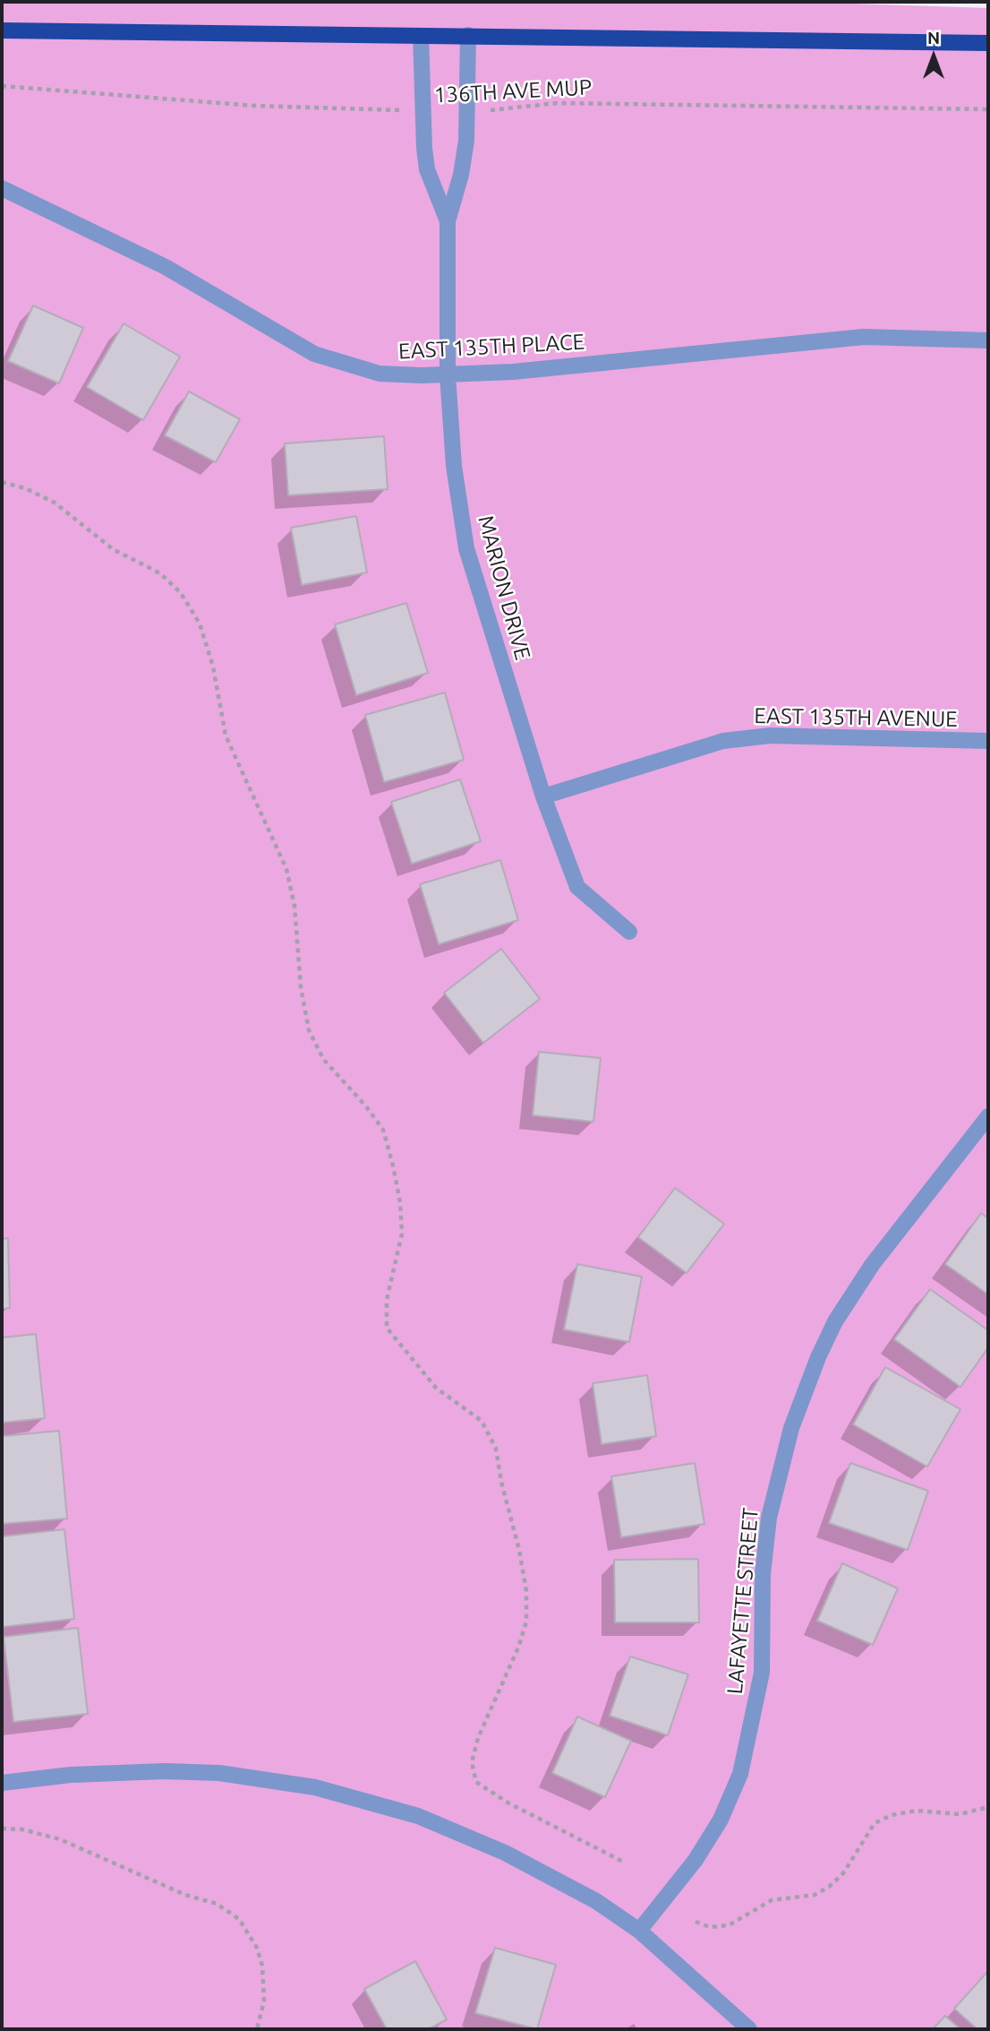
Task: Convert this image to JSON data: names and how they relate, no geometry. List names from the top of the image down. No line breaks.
{"streets":{"street":["EAST 135TH PLACE","MARION DRIVE","EAST 135TH AVENUE","LAFAYETTE STREET"],"path":["136TH AVE MUP"]},"crossings":[["136TH AVE MUP","MARION DRIVE"],["EAST 135TH PLACE","MARION DRIVE"],["MARION DRIVE","EAST 135TH AVENUE"]],"north":"top"}
